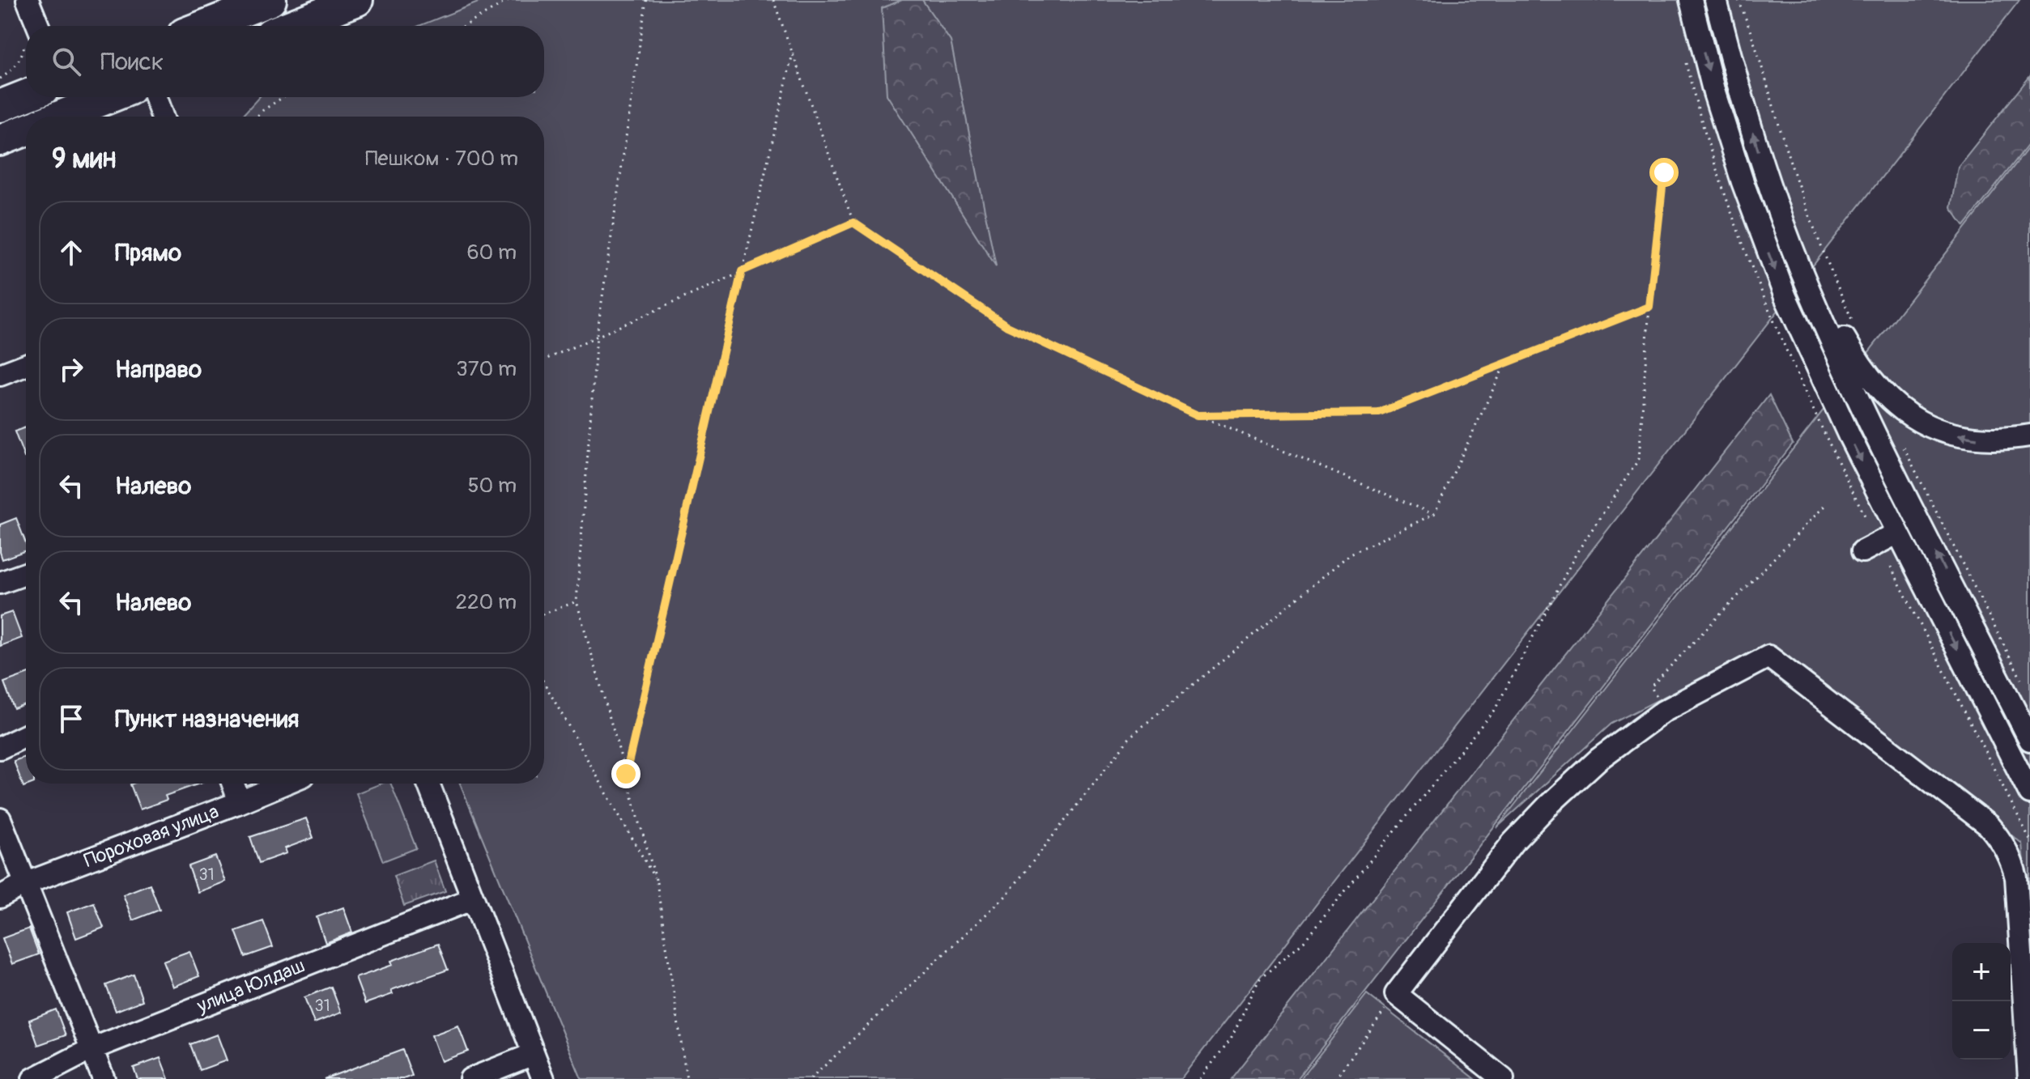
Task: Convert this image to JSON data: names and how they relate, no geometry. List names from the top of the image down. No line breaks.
{"streets":{"street":["Пороховая улица","улица Юлдаш"]},"house_numbers":["31","31"],"page":{"search":"Поиск","heading":["9 мин","Пешком · 700 m"],"list":[["Прямо","60 m"],["Направо","370 m"],["Налево","50 m"],["Налево","220 m"],"Пункт назначения"],"map_buttons":["+","−"]}}
